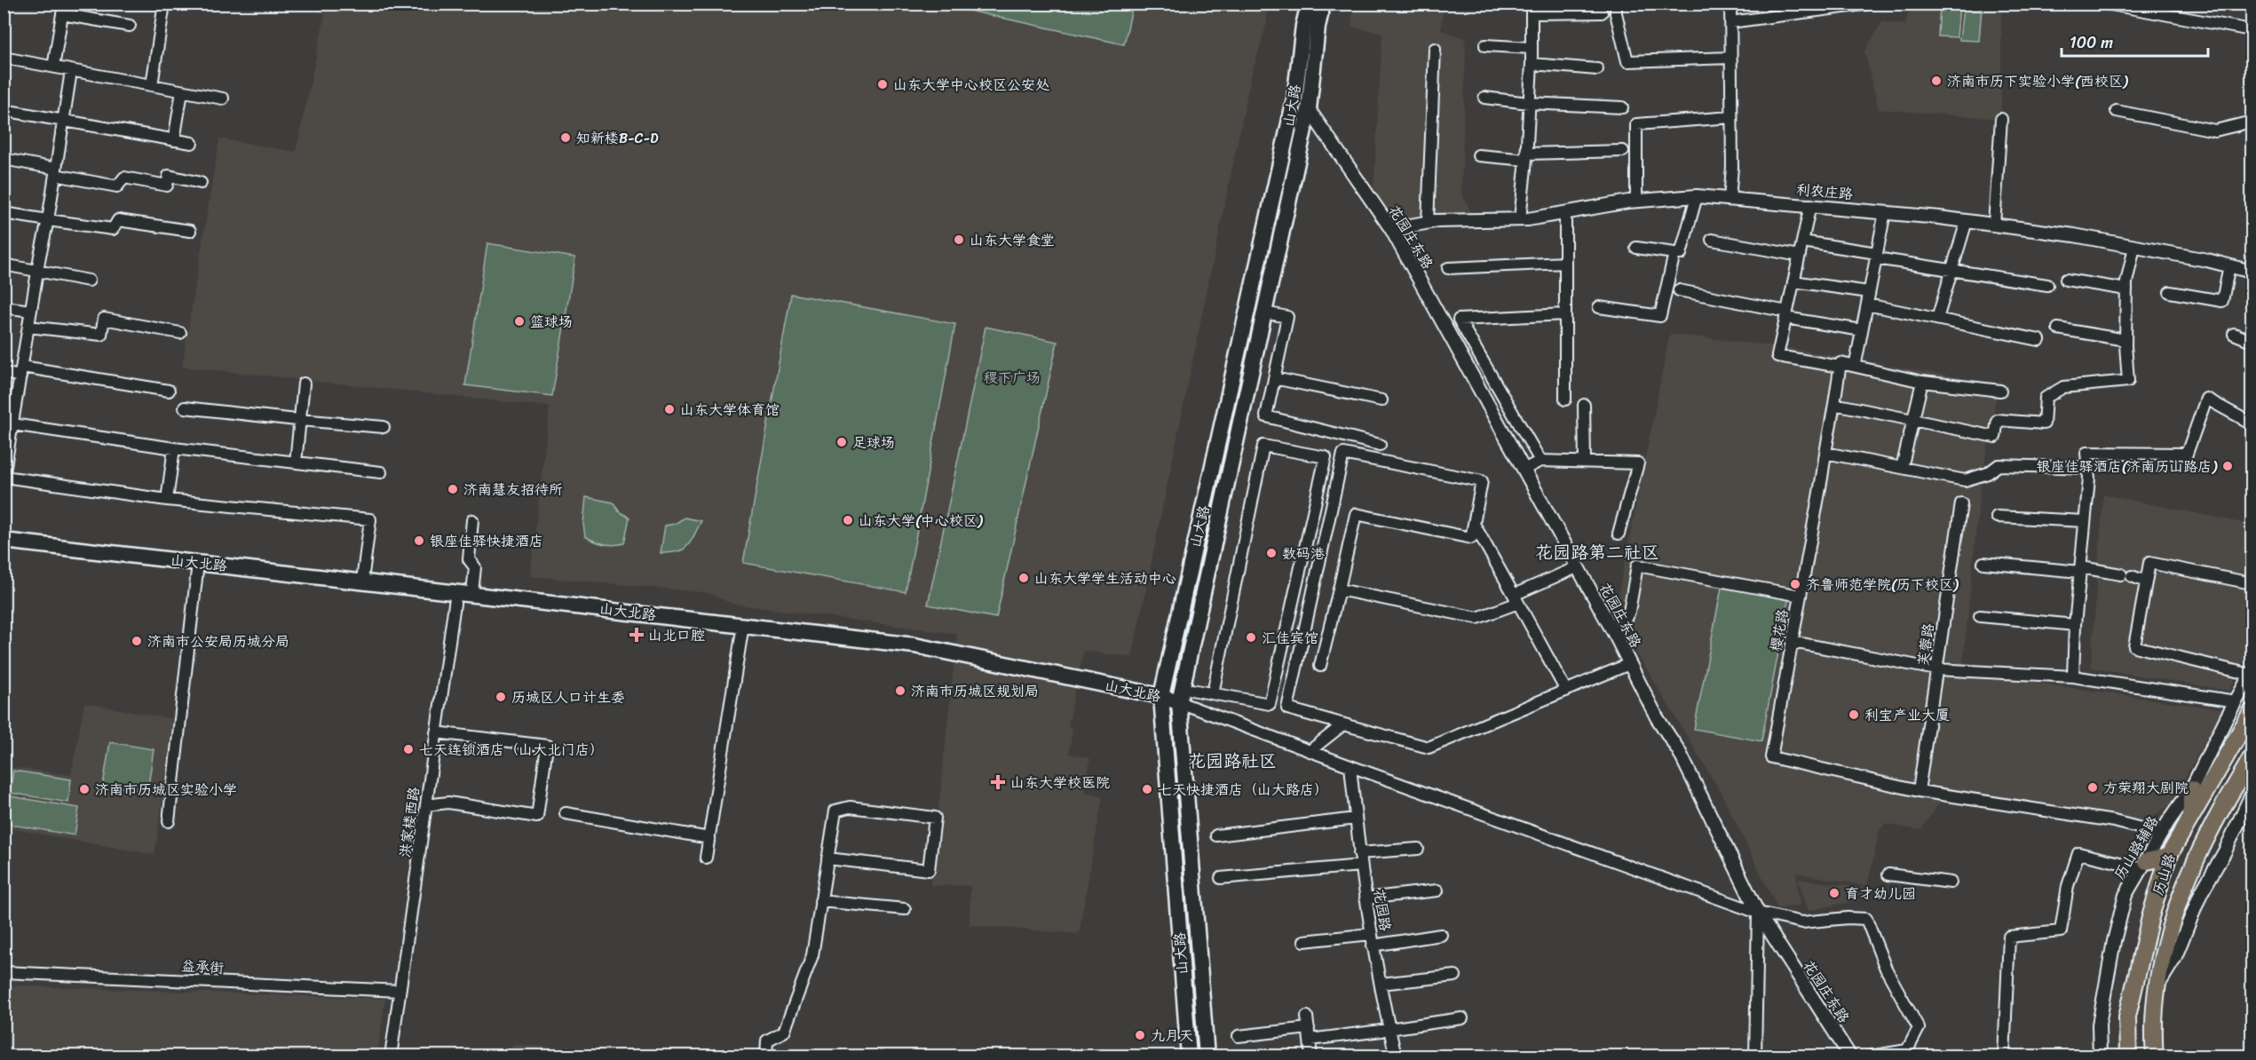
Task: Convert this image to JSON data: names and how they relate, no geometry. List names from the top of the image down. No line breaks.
{"streets":{"main road":["山大路","山大北路","历山路"],"street":["利农庄路","花园庄东路","樱花路","芙蓉路","洪家楼西路","历山路辅路","花园路","益承街"]},"crossings":[["山大路","花园庄东路"],["山大路","山大北路"],["利农庄路","花园庄东路"],["山大北路","洪家楼西路"],["樱花路","芙蓉路"],["洪家楼西路","益承街"]],"districts":["花园路第二社区","花园路社区"],"parks":["稷下广场"],"places":{"other":["济南市历下实验小学(西校区)","山东大学中心校区公安处","知新楼B-C-D","山东大学食堂","篮球场","山东大学体育馆","足球场","银座佳驿酒店(济南历山路店)","济南慧友招待所","山东大学(中心校区)","银座佳驿快捷酒店","数码港","山东大学学生活动中心","齐鲁师范学院(历下校区)","汇佳宾馆","济南市公安局历城分局","济南市历城区规划局","历城区人口计生委","利宝产业大厦","七天连锁酒店（山大北门店）","方荣翔大剧院","济南市历城区实验小学","七天快捷酒店（山大路店）","育才幼儿园","九月天"],"health":["山北口腔","山东大学校医院"]},"scale_bar":"100 m"}
